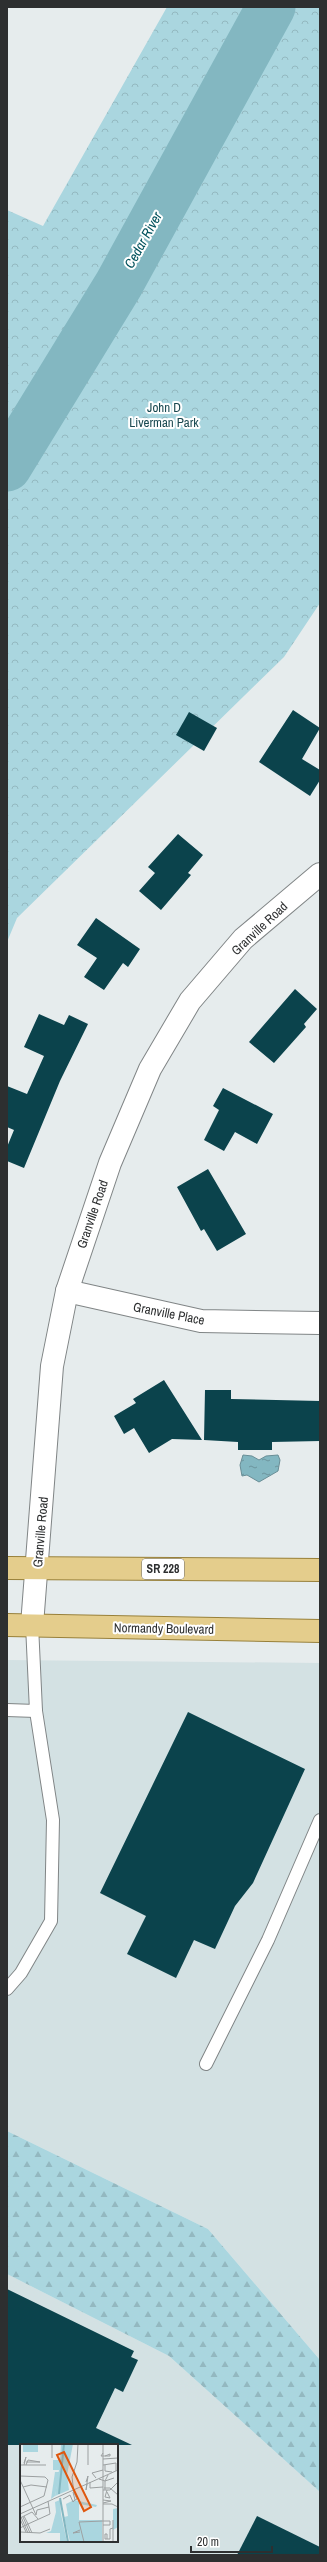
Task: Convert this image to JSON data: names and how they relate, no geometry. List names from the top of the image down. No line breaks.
{"streets":{"main road":["SR 228","Normandy Boulevard"],"street":["Granville Road","Granville Place"]},"crossings":[["Granville Road","Granville Place"],["Granville Road","SR 228"],["Granville Road","Normandy Boulevard"]],"water":["Cedar River"],"parks":["John D Liverman Park"],"scale_bar":"20 m"}
